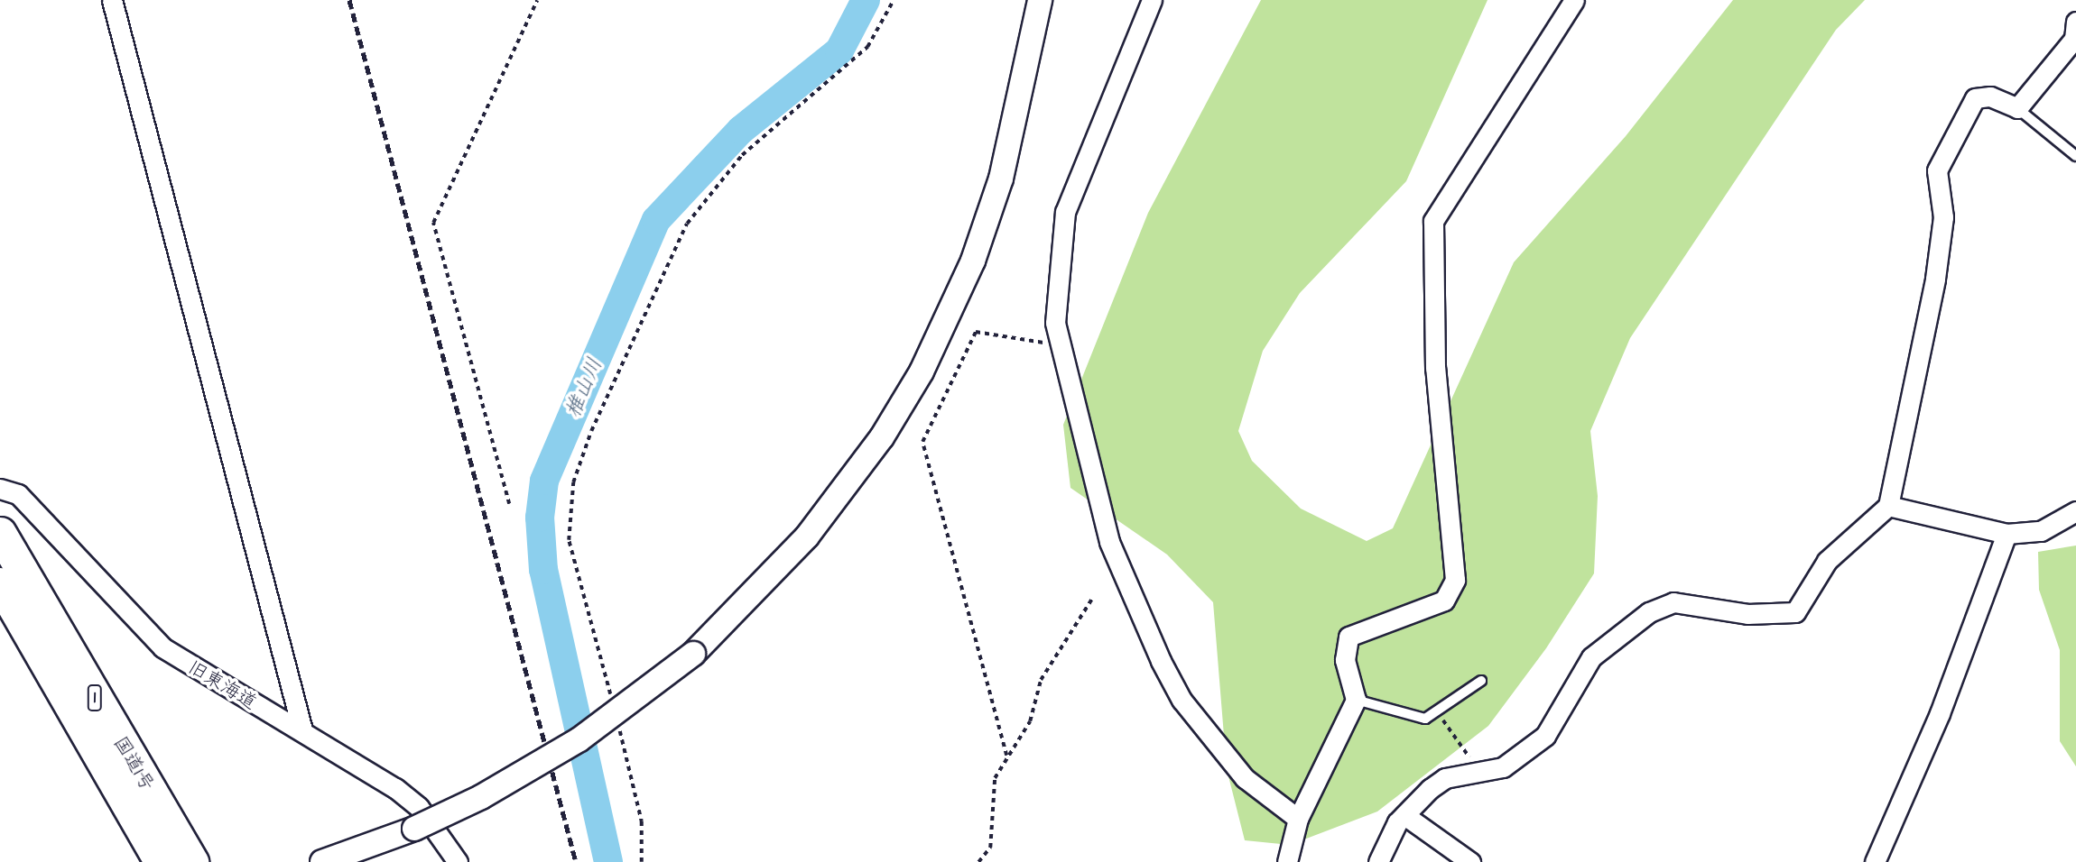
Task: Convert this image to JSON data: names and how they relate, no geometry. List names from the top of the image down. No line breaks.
{"streets":{"highway":["1","国道1号"],"street":["旧東海道"]},"water":["椎山川"]}
